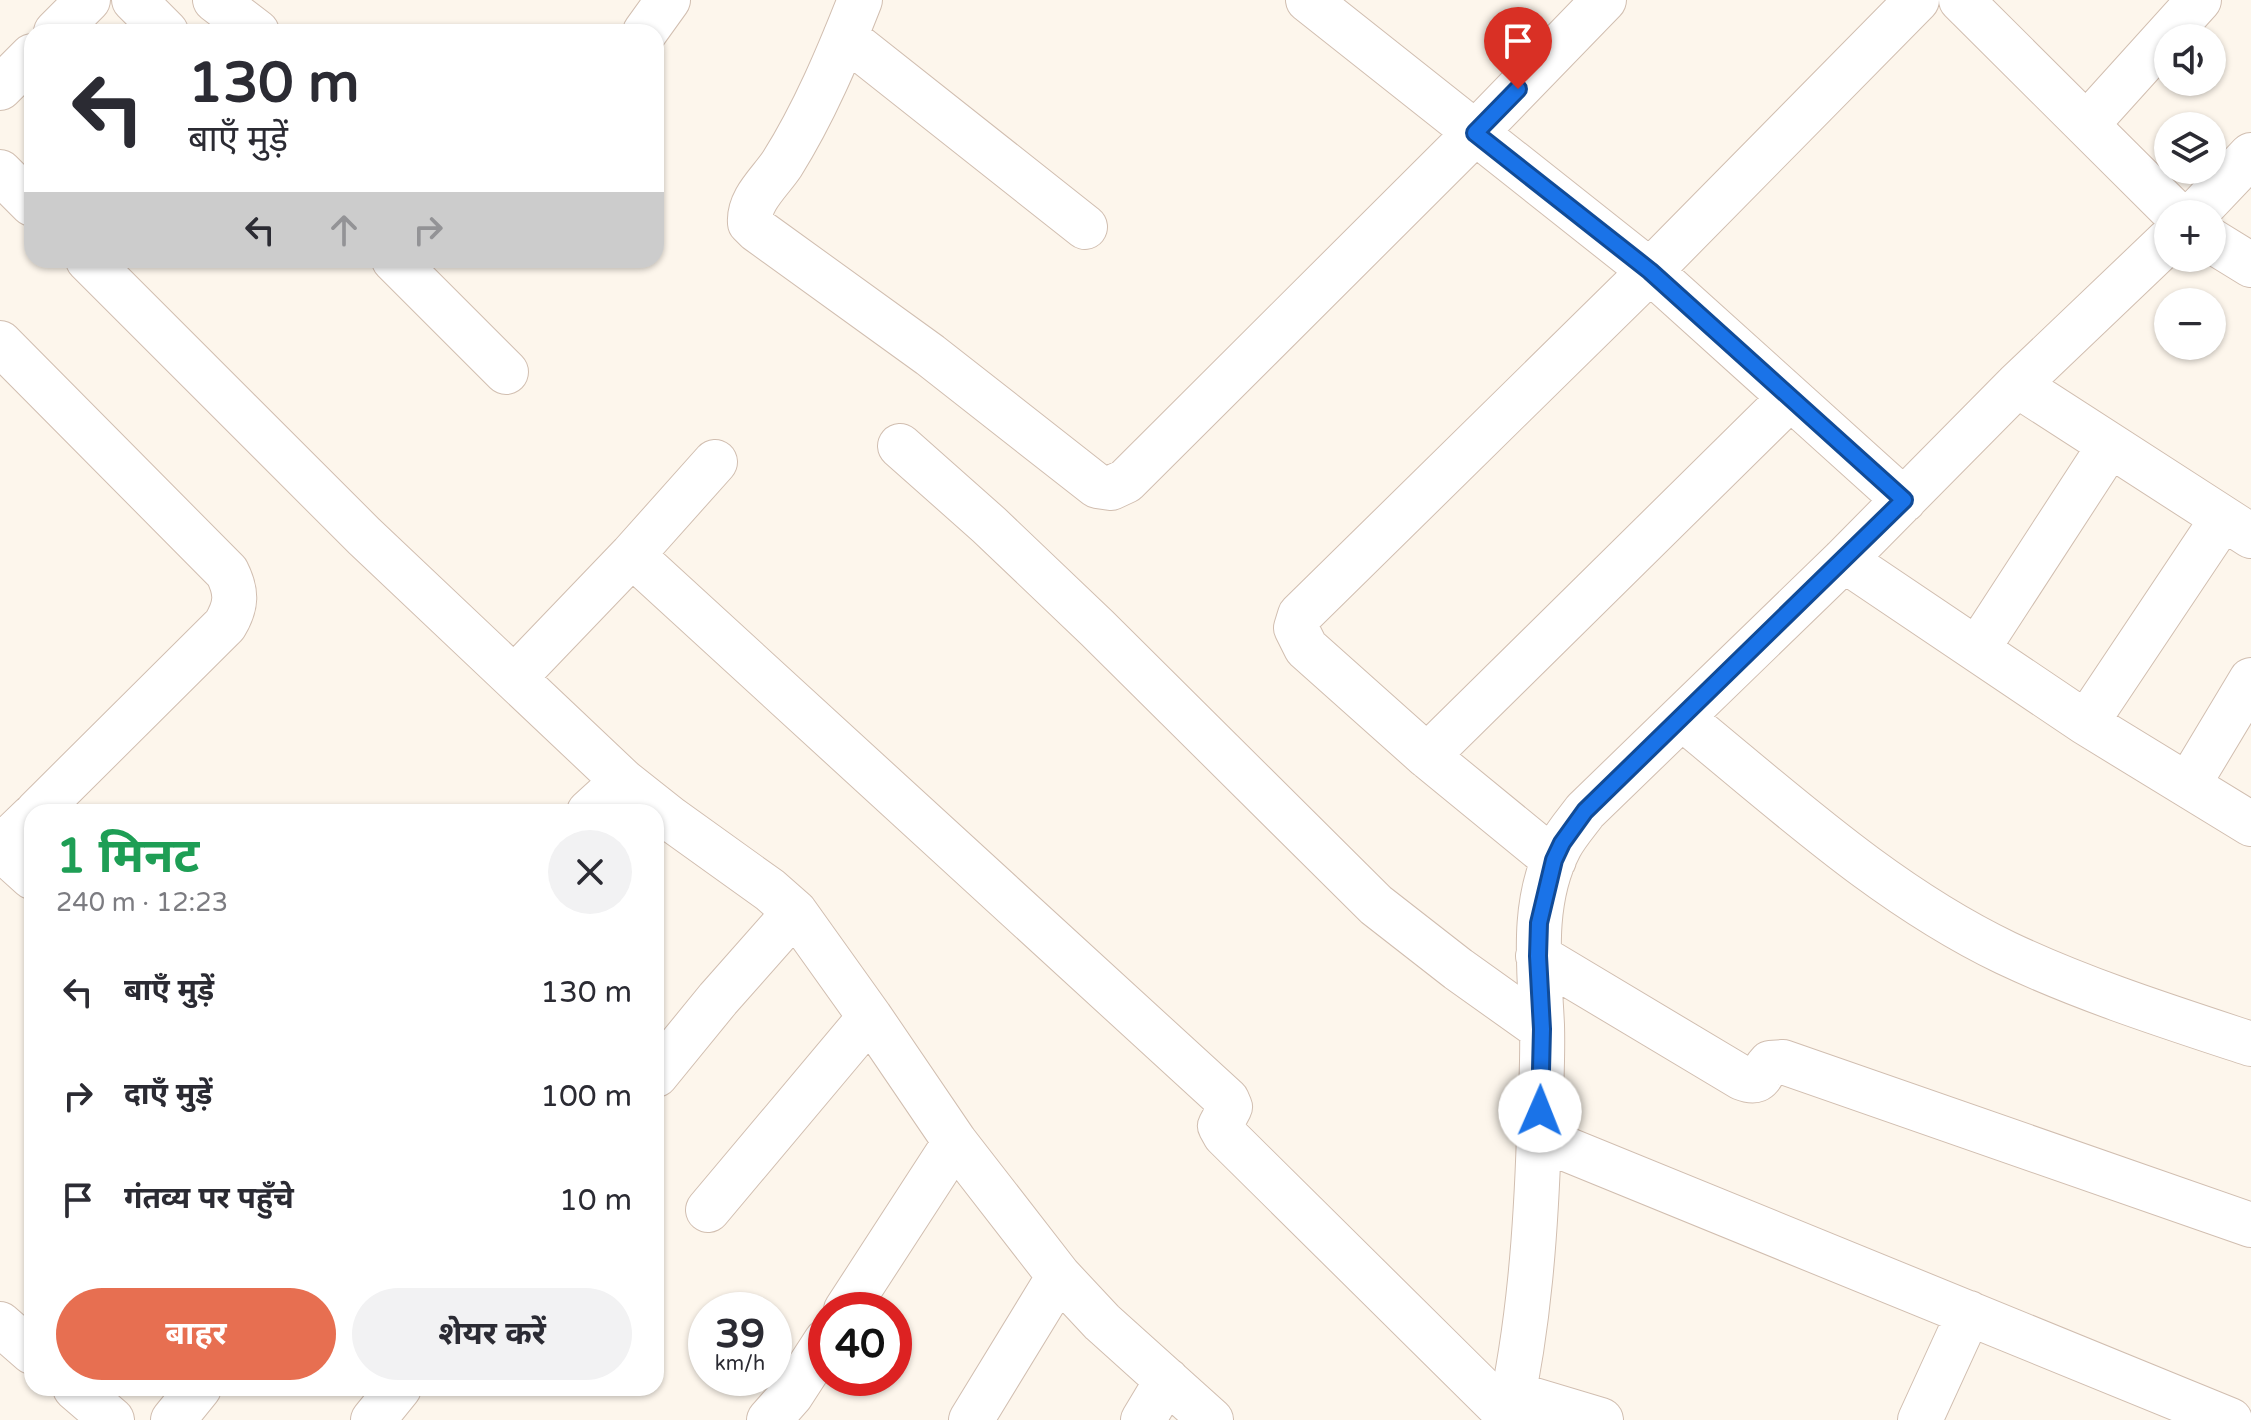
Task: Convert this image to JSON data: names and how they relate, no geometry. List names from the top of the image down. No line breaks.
{"page":{"map_buttons":["+","−"],"turn":["130 m","बाएँ मुड़ें"],"heading":["1 मिनट","240 m · 12:23"],"list":[{"name":"बाएँ मुड़ें","value":"130 m"},{"name":"दाएँ मुड़ें","value":"100 m"},{"name":"गंतव्य पर पहुँचे","value":"10 m"}],"buttons":["बाहर","शेयर करें"],"speed":"39 km/h","limit":"40"}}
